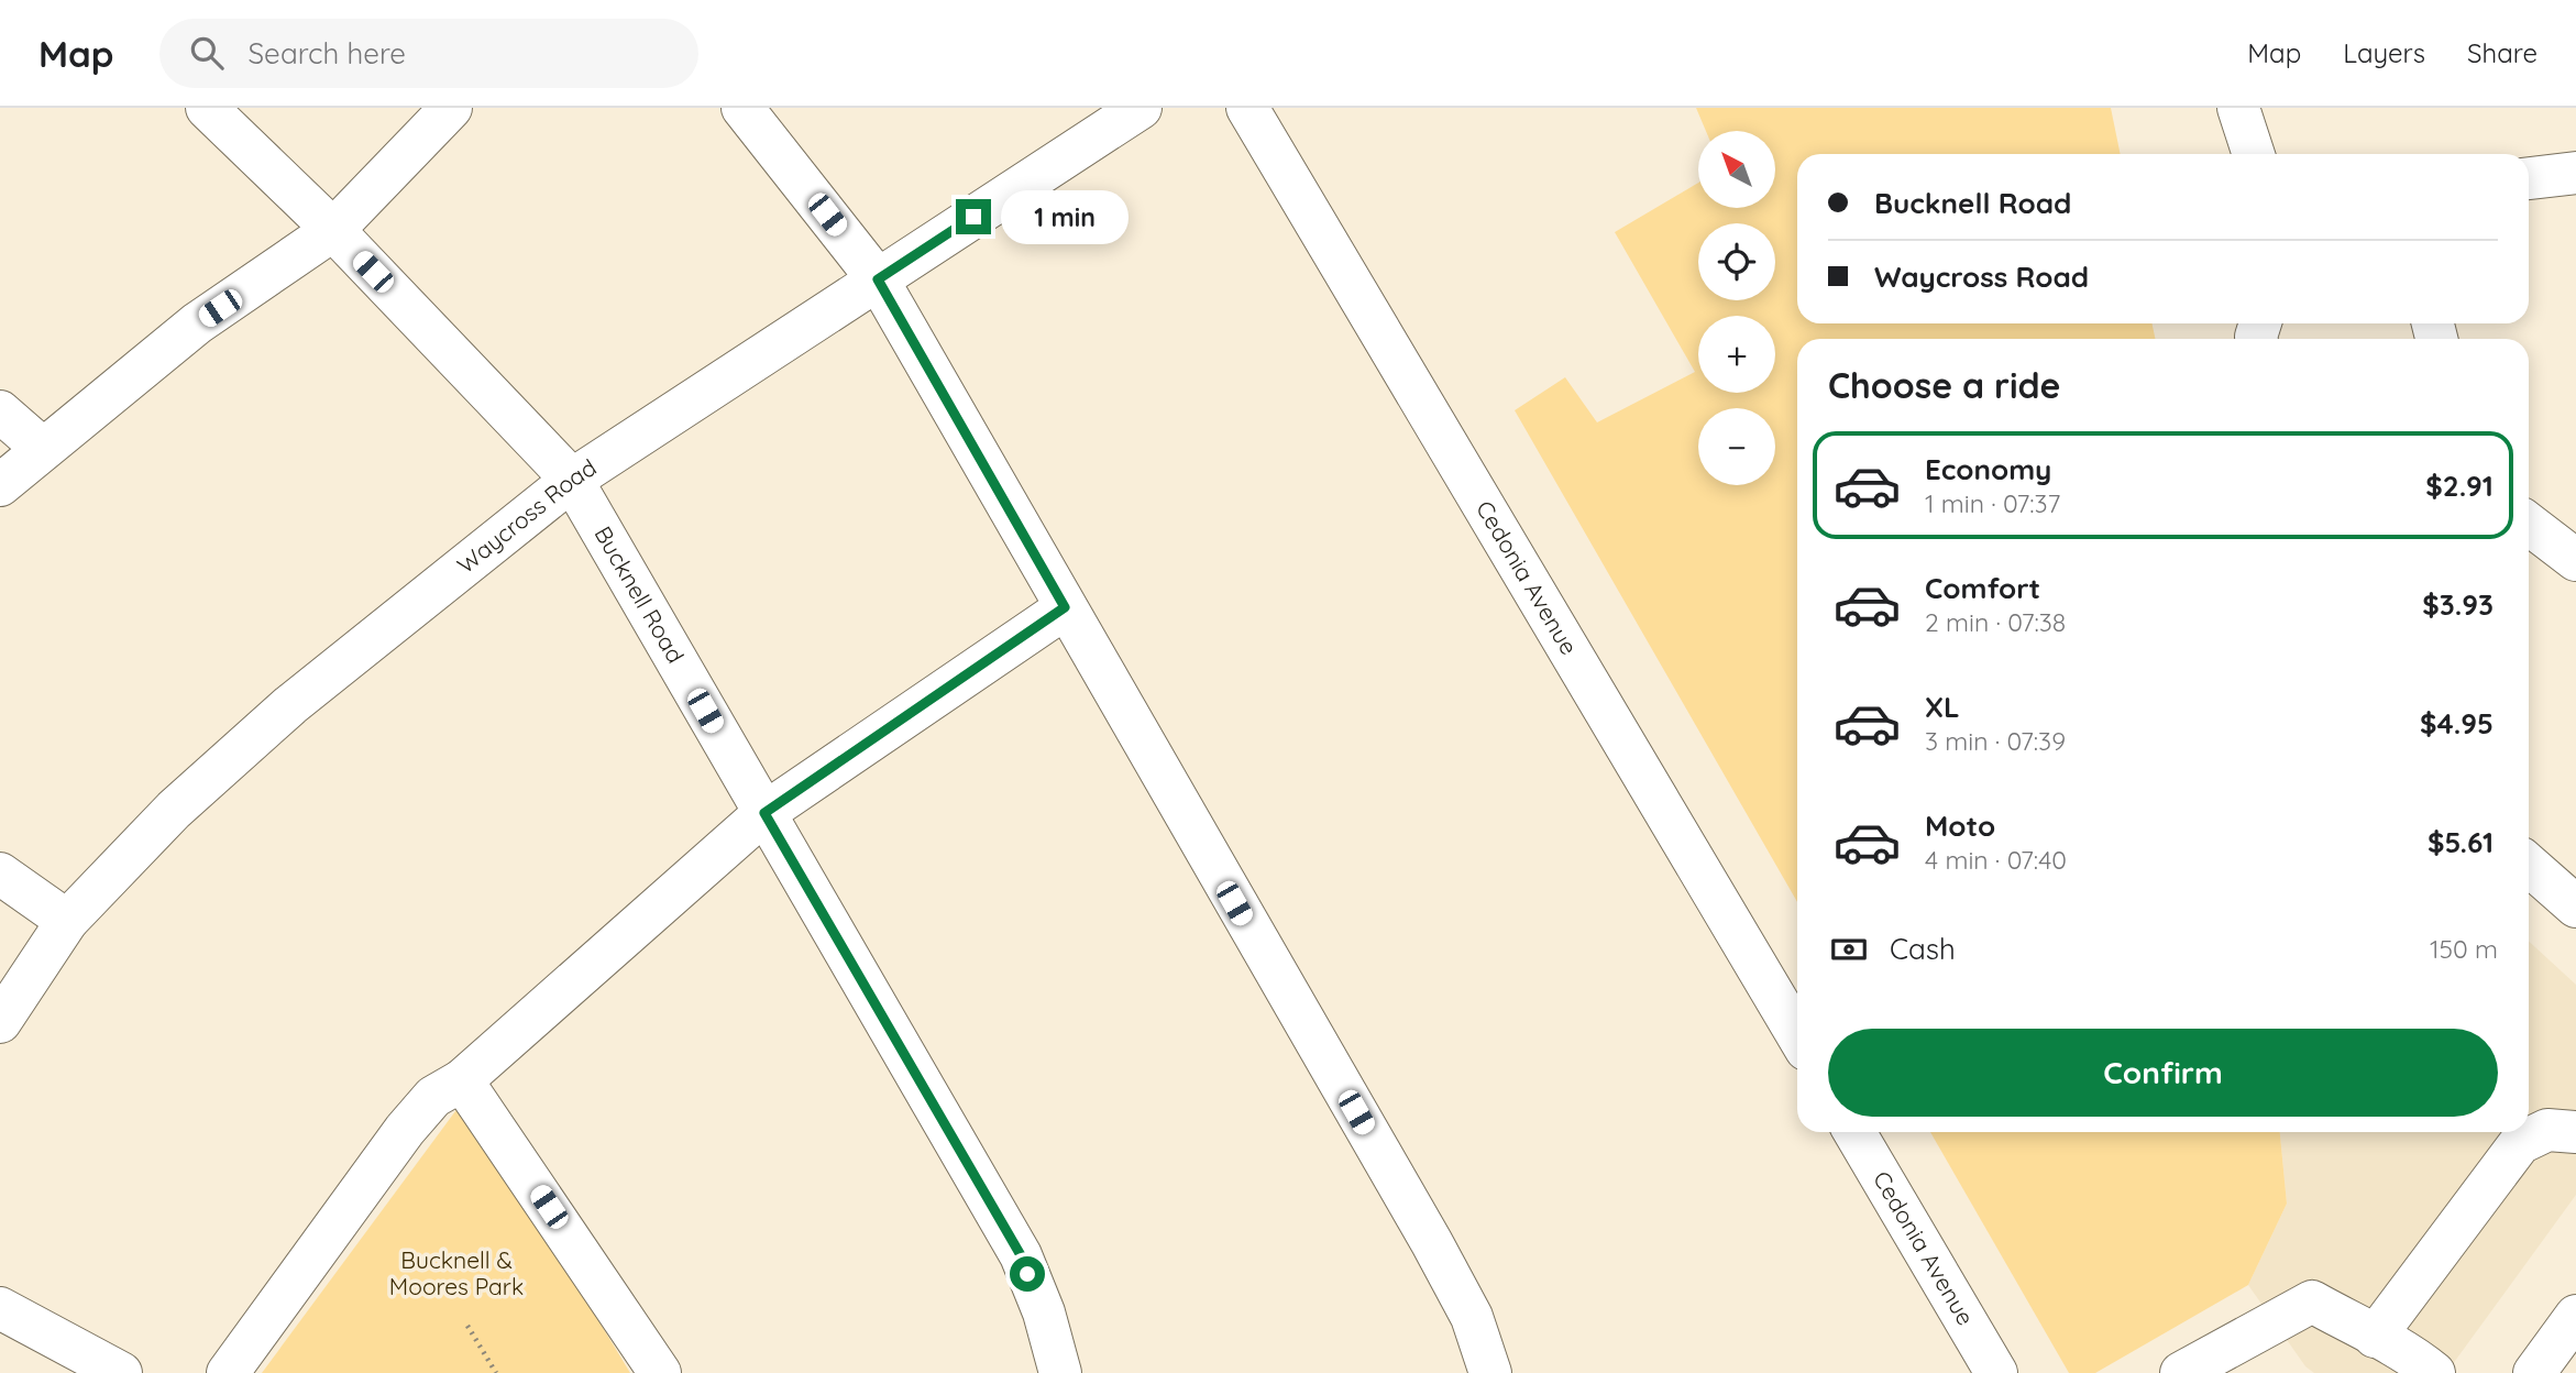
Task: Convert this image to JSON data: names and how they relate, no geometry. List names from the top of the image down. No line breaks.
{"streets":{"street":["Waycross Road","Cedonia Avenue","Bucknell Road"]},"crossings":[["Waycross Road","Bucknell Road"]],"parks":["Bucknell & Moores Park"],"north":"top left","page":{"header":"Map","search":"Search here","nav":["Map","Layers","Share"],"map_buttons":["+","−"],"banner":["Bucknell Road","Waycross Road"],"bubble":"1 min","heading":"Choose a ride","list":[{"name":"Economy","note":"1 min · 07:37","value":"$2.91"},{"name":"Comfort","note":"2 min · 07:38","value":"$3.93"},{"name":"XL","note":"3 min · 07:39","value":"$4.95"},{"name":"Moto","note":"4 min · 07:40","value":"$5.61"}],"pay":["Cash","150 m"],"buttons":"Confirm"}}
